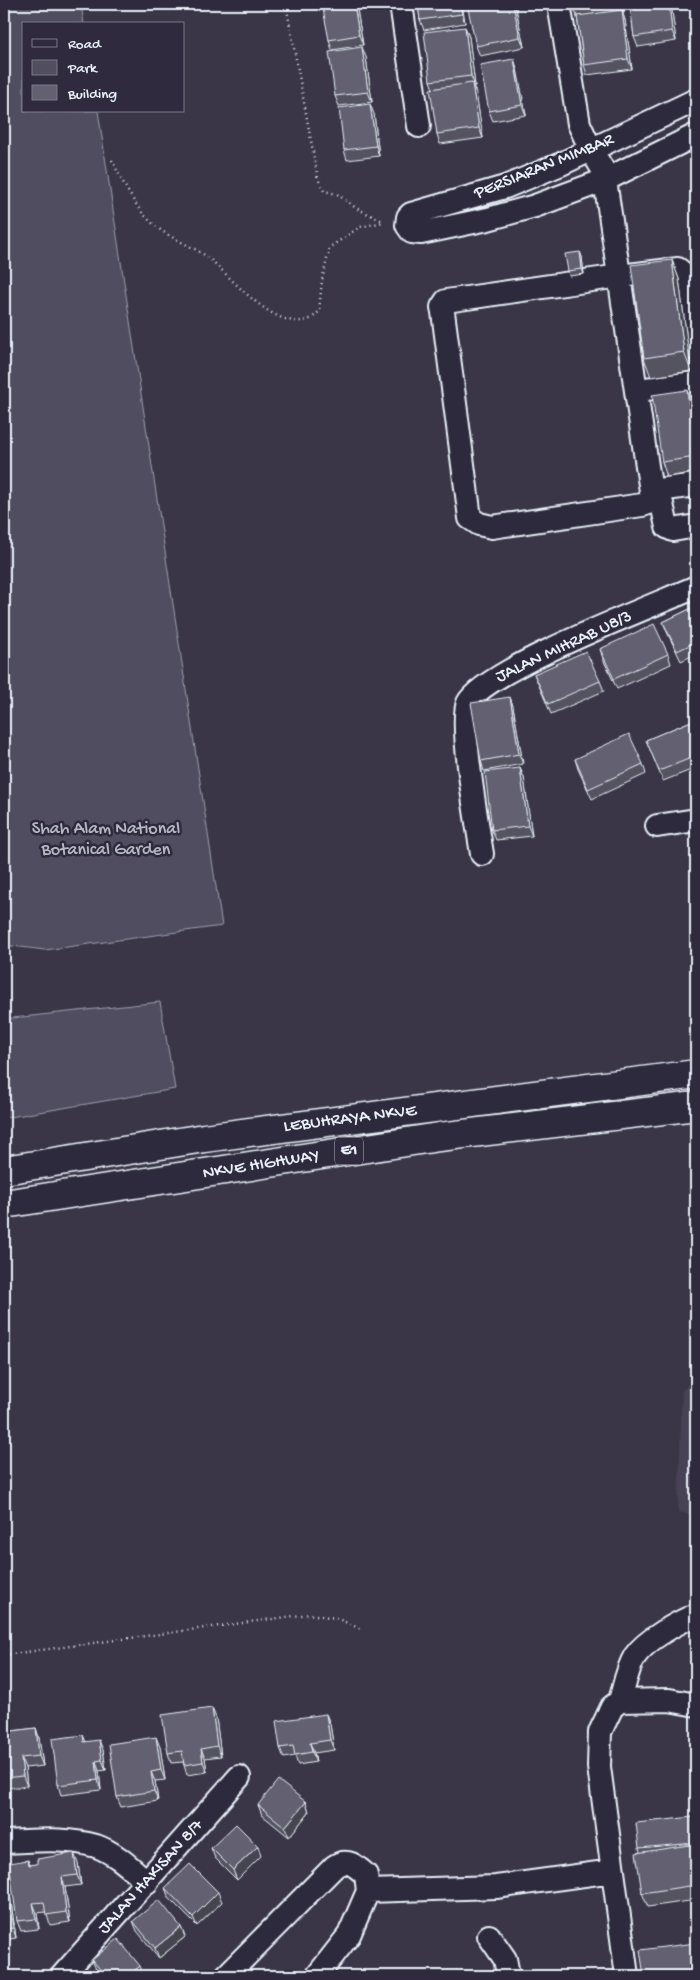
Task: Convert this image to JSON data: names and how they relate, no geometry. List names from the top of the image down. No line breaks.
{"streets":{"highway":["LEBUHRAYA NKVE","E1","NKVE HIGHWAY"],"street":["PERSIARAN MIMBAR","JALAN MIHRAB U8/3","JALAN HAKISAN 8/7"]},"parks":["Shah Alam National Botanical Garden"],"legend":["Road","Park","Building"]}
